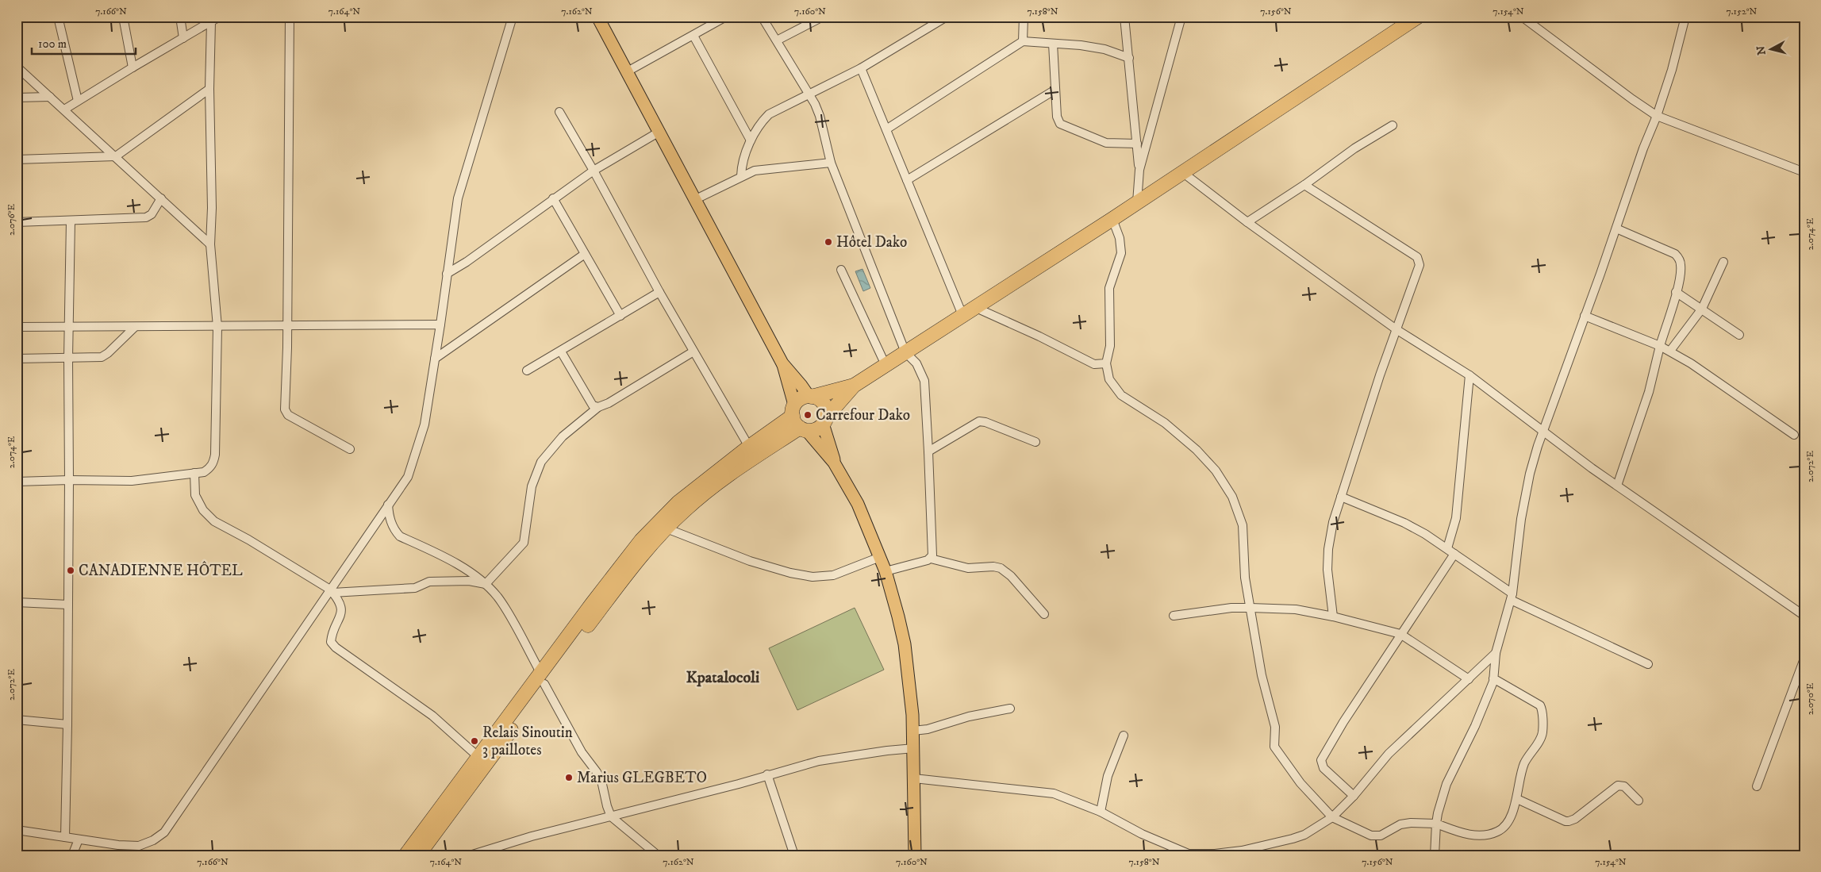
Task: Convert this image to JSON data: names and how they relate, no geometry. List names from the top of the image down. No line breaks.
{"districts":["Kpatalocoli"],"places":["Hôtel Dako","Carrefour Dako","CANADIENNE HÔTEL","Relais Sinoutin 3 paillotes","Marius GLEGBETO"],"scale_bar":"100 m","north":"left","coordinates":["7.166°N","7.164°N","7.162°N","7.160°N","7.158°N","7.156°N","7.154°N","7.152°N","2.076°E","2.074°E","2.072°E","2.070°E"]}
